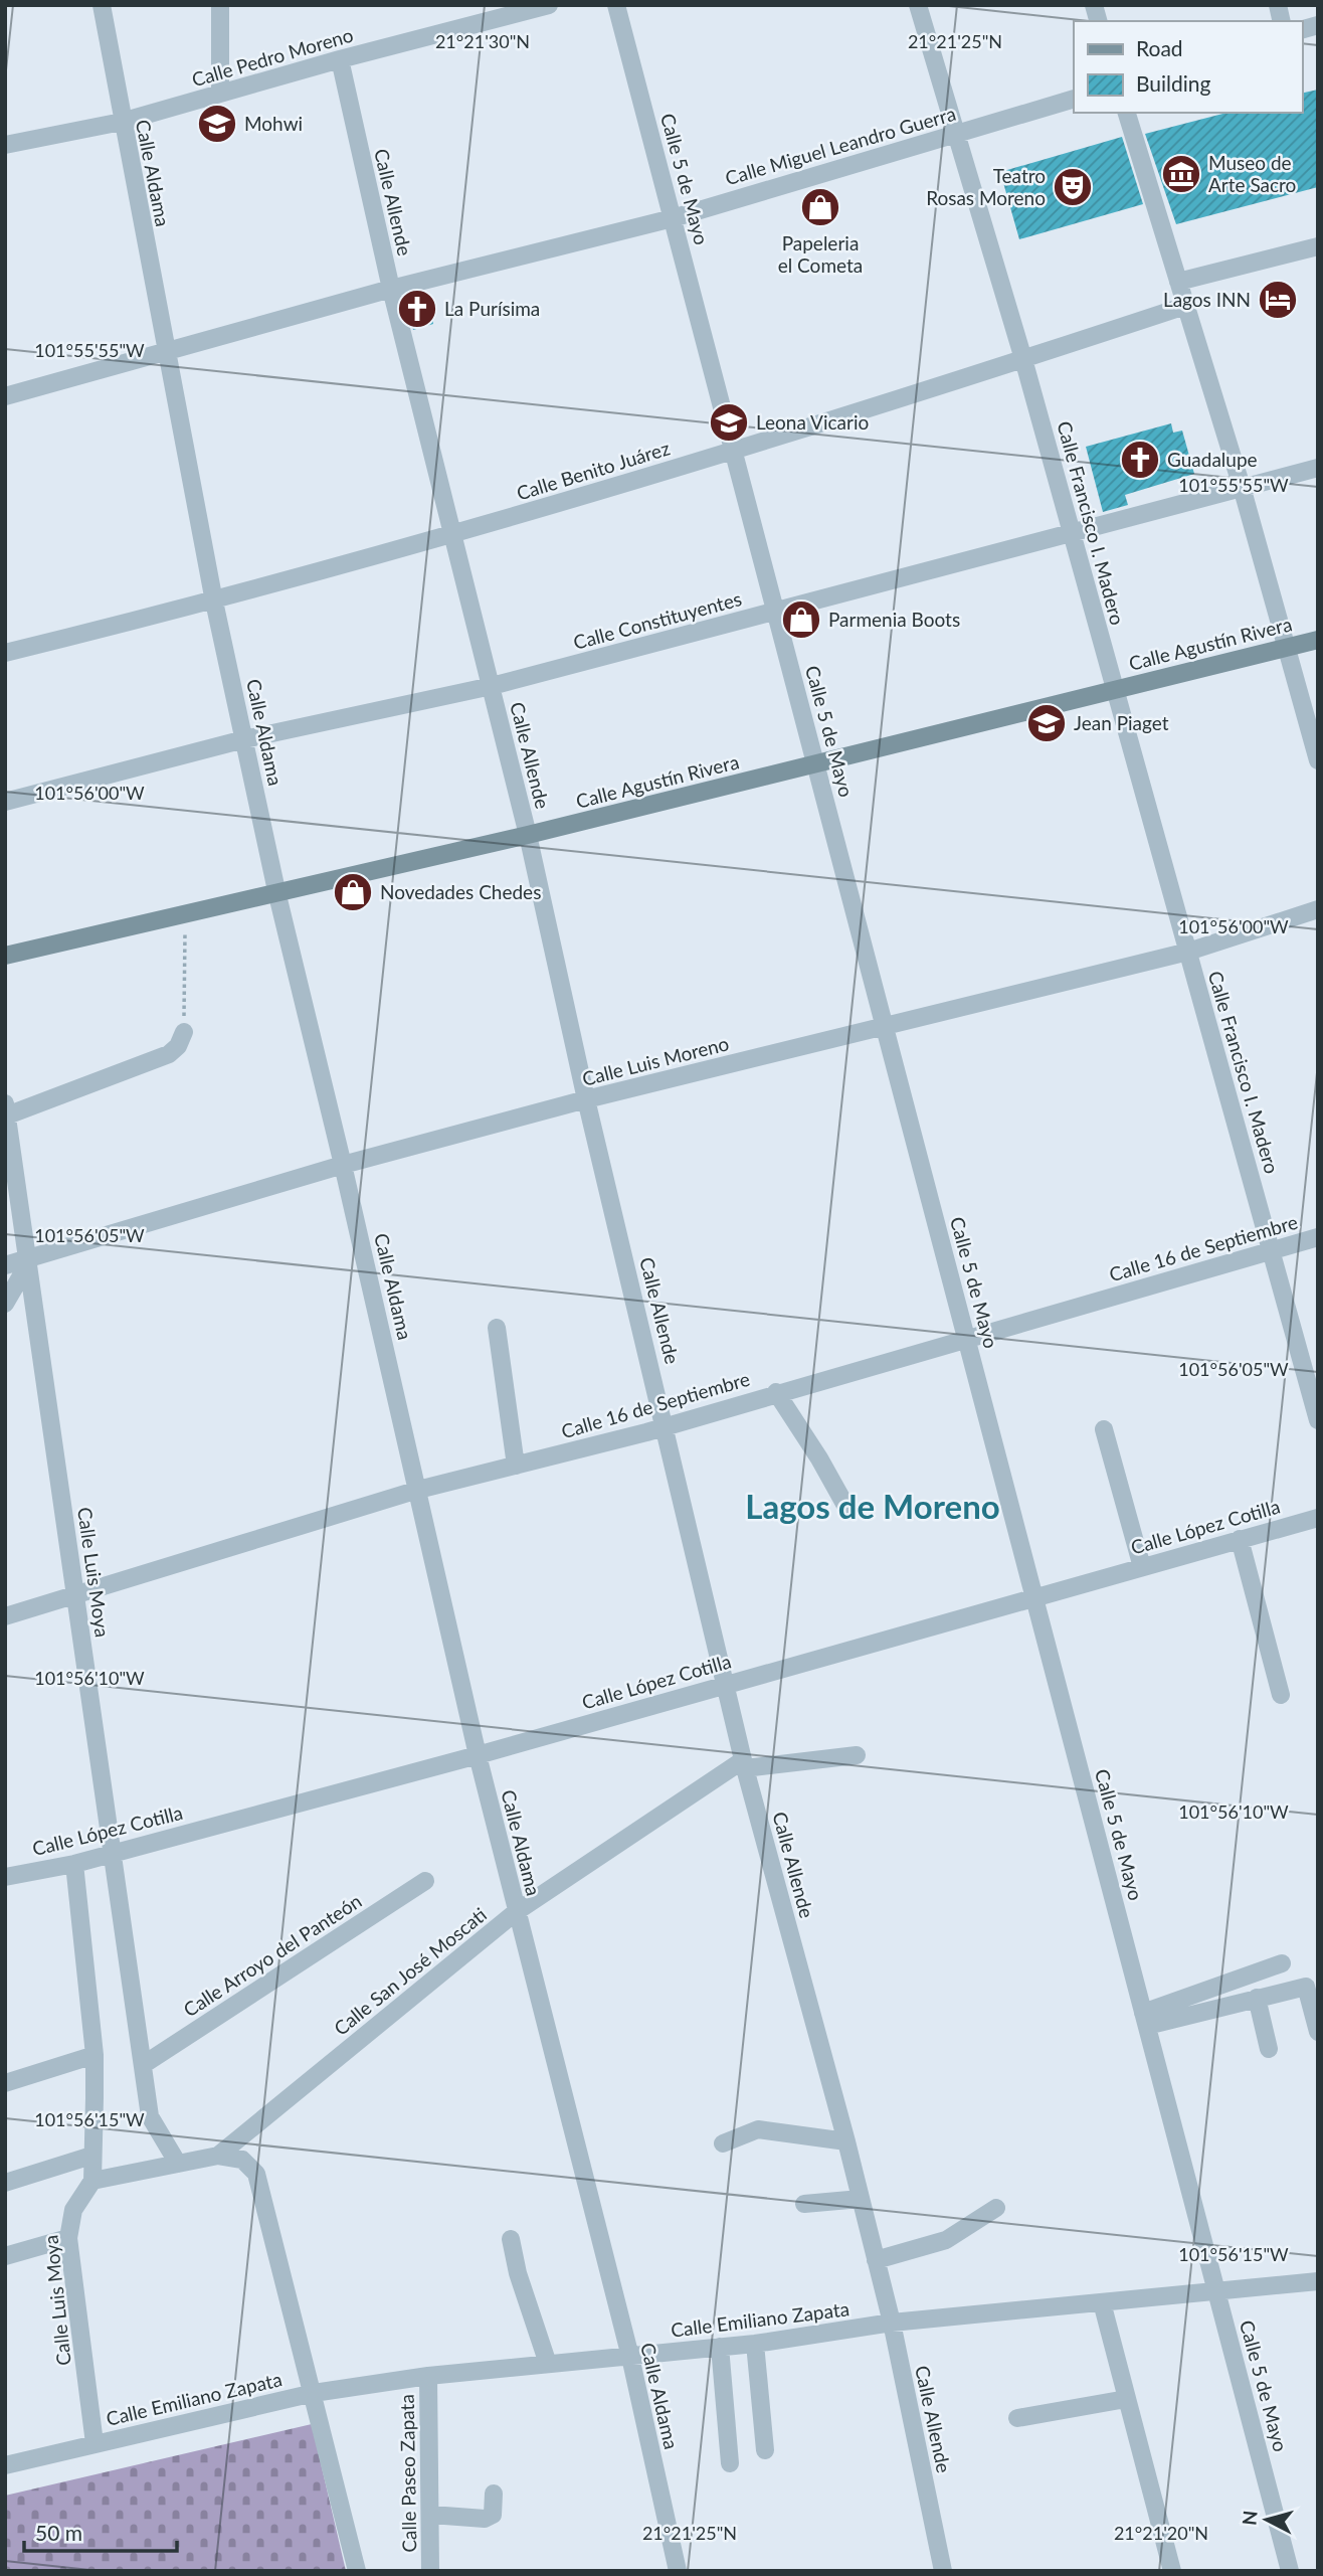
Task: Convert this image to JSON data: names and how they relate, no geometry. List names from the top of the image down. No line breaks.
{"streets":{"main road":["Calle Agustín Rivera"],"street":["Calle Pedro Moreno","Calle Miguel Leandro Guerra","Calle Aldama","Calle 5 de Mayo","Calle Allende","Calle Benito Juárez","Calle Francisco I. Madero","Calle Constituyentes","Calle Luis Moreno","Calle 16 de Septiembre","Calle López Cotilla","Calle Luis Moya","Calle Arroyo del Panteón","Calle San José Moscati","Calle Emiliano Zapata","Calle Paseo Zapata"]},"crossings":[["Calle Pedro Moreno","Calle Aldama"],["Calle Pedro Moreno","Calle Allende"],["Calle Miguel Leandro Guerra","Calle Aldama"],["Calle Miguel Leandro Guerra","Calle 5 de Mayo"],["Calle Miguel Leandro Guerra","Calle Allende"],["Calle Miguel Leandro Guerra","Calle Francisco I. Madero"],["Calle Aldama","Calle Benito Juárez"],["Calle Aldama","Calle Constituyentes"],["Calle Aldama","Calle Agustín Rivera"],["Calle Aldama","Calle Luis Moreno"],["Calle Aldama","Calle 16 de Septiembre"],["Calle Aldama","Calle López Cotilla"],["Calle Aldama","Calle San José Moscati"],["Calle Aldama","Calle Emiliano Zapata"],["Calle 5 de Mayo","Calle Benito Juárez"],["Calle 5 de Mayo","Calle Constituyentes"],["Calle 5 de Mayo","Calle Agustín Rivera"],["Calle 5 de Mayo","Calle Luis Moreno"],["Calle 5 de Mayo","Calle 16 de Septiembre"],["Calle 5 de Mayo","Calle López Cotilla"],["Calle 5 de Mayo","Calle Emiliano Zapata"],["Calle Allende","Calle Benito Juárez"],["Calle Allende","Calle Constituyentes"],["Calle Allende","Calle Agustín Rivera"],["Calle Allende","Calle Luis Moreno"],["Calle Allende","Calle 16 de Septiembre"],["Calle Allende","Calle López Cotilla"],["Calle Allende","Calle San José Moscati"],["Calle Allende","Calle Emiliano Zapata"],["Calle Benito Juárez","Calle Francisco I. Madero"],["Calle Francisco I. Madero","Calle Constituyentes"],["Calle Francisco I. Madero","Calle Agustín Rivera"],["Calle Francisco I. Madero","Calle Luis Moreno"],["Calle Francisco I. Madero","Calle 16 de Septiembre"],["Calle Luis Moreno","Calle Luis Moya"],["Calle 16 de Septiembre","Calle Luis Moya"],["Calle López Cotilla","Calle Luis Moya"],["Calle Luis Moya","Calle Arroyo del Panteón"],["Calle Luis Moya","Calle San José Moscati"],["Calle Luis Moya","Calle Emiliano Zapata"],["Calle Emiliano Zapata","Calle Paseo Zapata"]],"districts":["Lagos de Moreno"],"places":{"school or university":["Mohwi","Leona Vicario","Jean Piaget"],"museum":["Museo de Arte Sacro"],"theatre":["Teatro Rosas Moreno"],"shop":["Papeleria el Cometa","Parmenia Boots","Novedades Chedes"],"hotel":["Lagos INN"],"church":["La Purísima","Guadalupe"]},"legend":["Road","Building"],"scale_bar":"50 m","north":"left","coordinates":["21°21'30\"N","21°21'25\"N","101°55'55\"W","101°56'00\"W","101°56'05\"W","101°56'10\"W","101°56'15\"W","21°21'20\"N"]}
